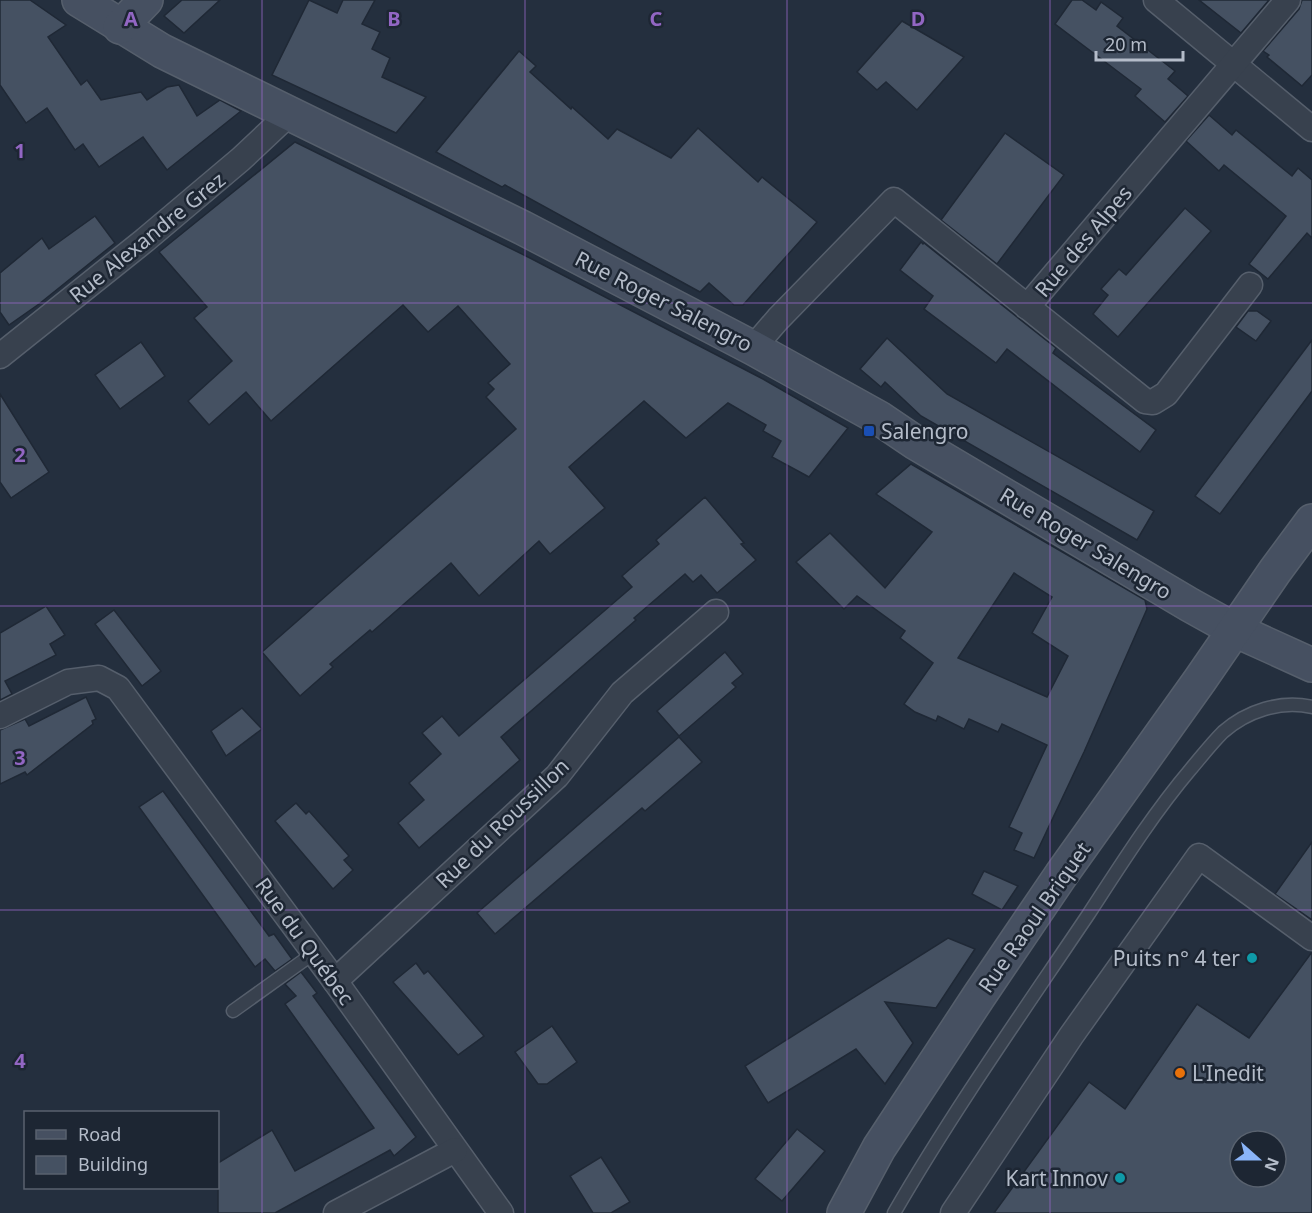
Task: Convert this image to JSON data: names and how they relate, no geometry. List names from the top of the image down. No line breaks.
{"streets":{"main road":["Rue Roger Salengro","Rue Raoul Briquet"],"street":["Rue Alexandre Grez","Rue des Alpes","Rue du Roussillon","Rue du Québec"]},"crossings":[["Rue Alexandre Grez","Rue Roger Salengro"],["Rue des Alpes","Rue Roger Salengro"],["Rue Roger Salengro","Rue Raoul Briquet"],["Rue du Roussillon","Rue du Québec"]],"places":{"transit":["Salengro"],"other":["Puits n° 4 ter","L'Inedit","Kart Innov"]},"legend":["Road","Building"],"scale_bar":"20 m","north":"right","grid":{"columns":["A","B","C","D"],"rows":["1","2","3","4"]}}
